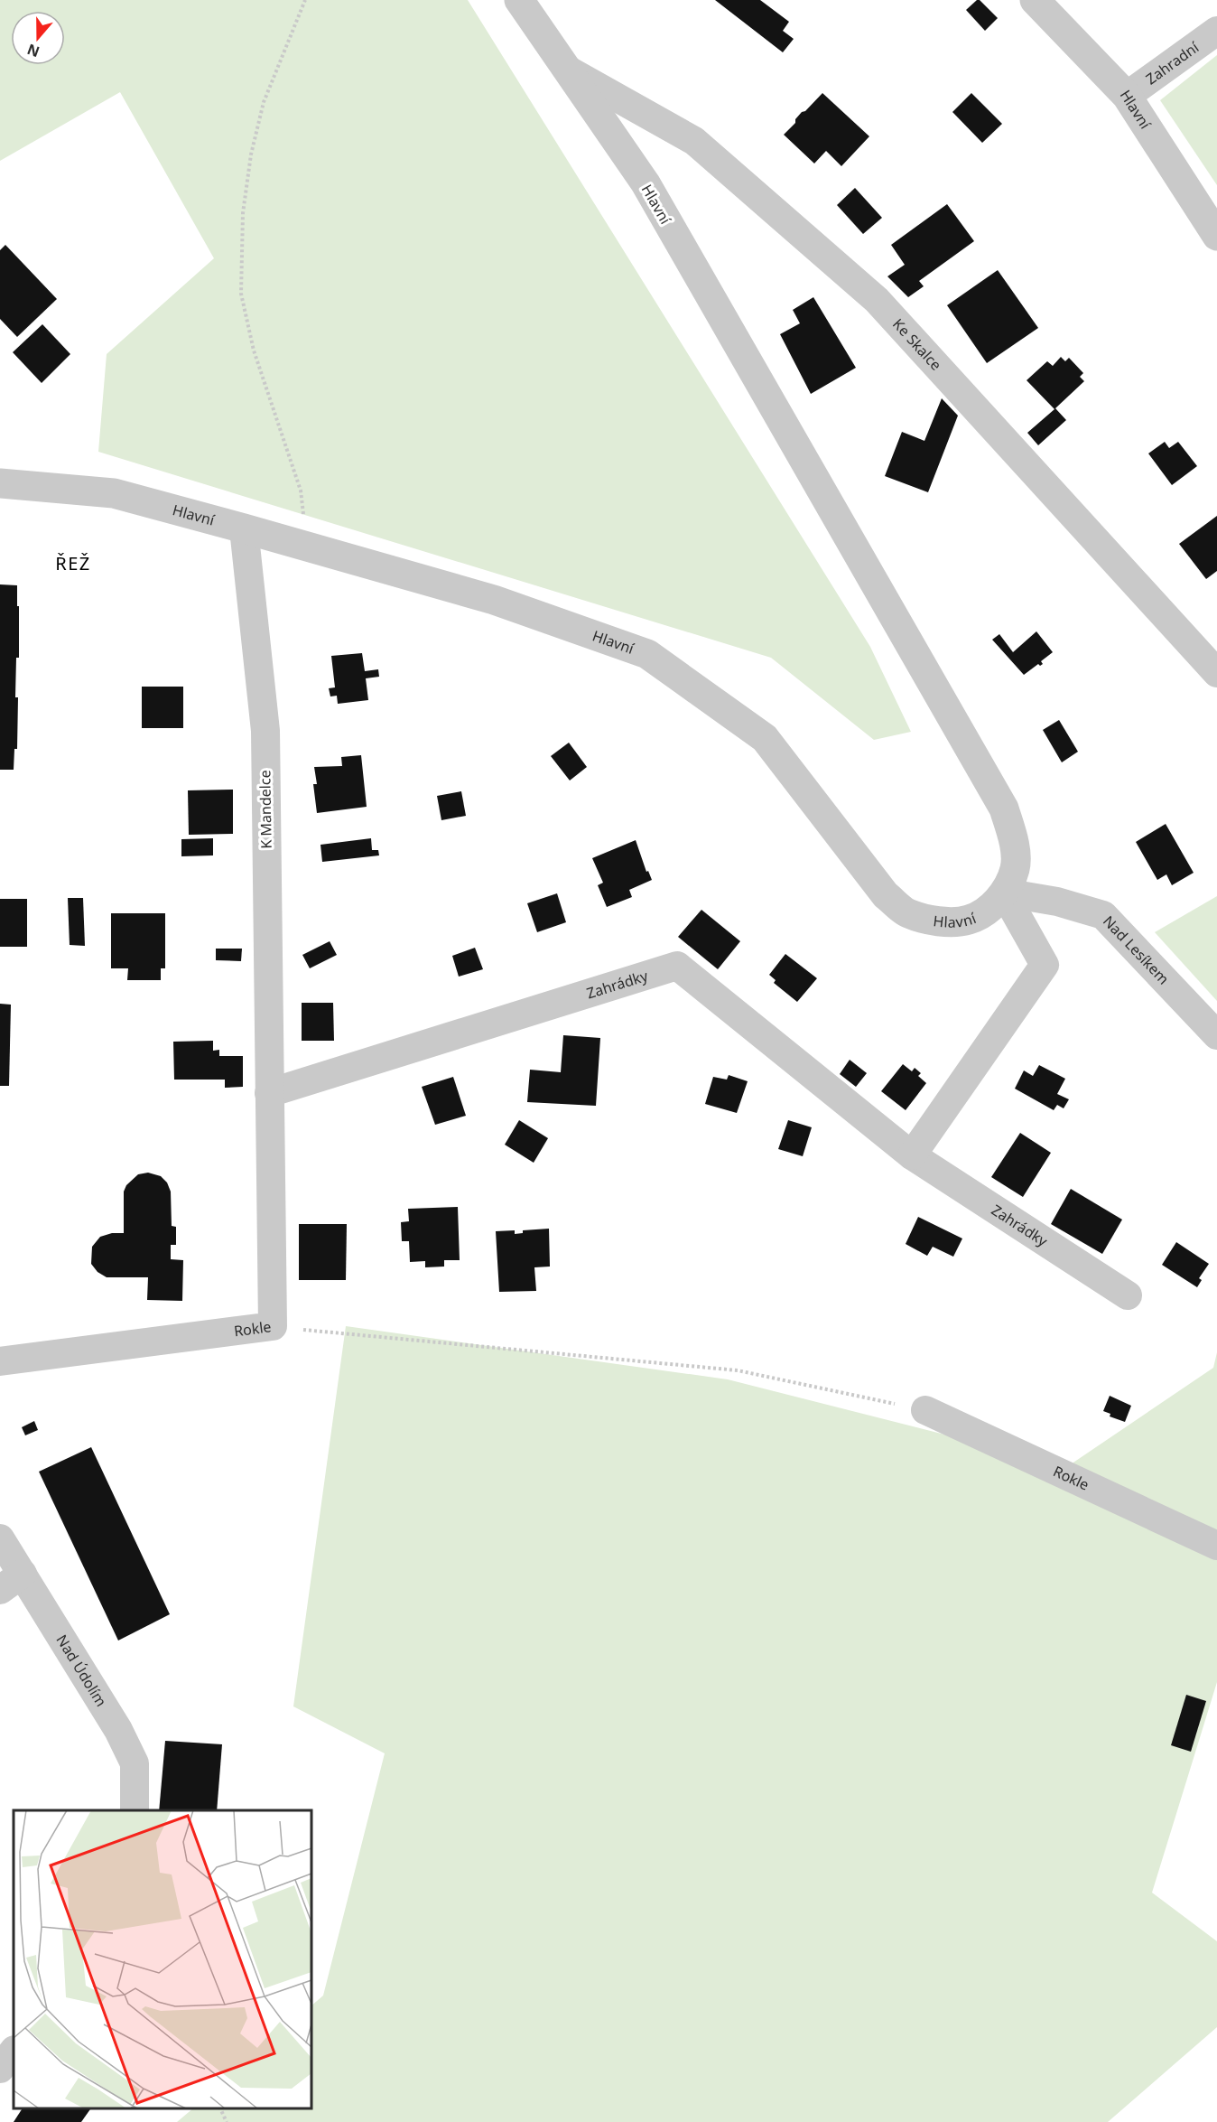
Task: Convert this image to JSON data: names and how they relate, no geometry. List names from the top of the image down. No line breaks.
{"streets":{"street":["Zahradní","Hlavní","Ke Skalce","K Mandelce","Nad Lesíkem","Zahrádky","Rokle","Nad Údolím"]},"crossings":[["Zahradní","Hlavní"],["Hlavní","Ke Skalce"],["Hlavní","K Mandelce"],["Hlavní","Nad Lesíkem"],["K Mandelce","Zahrádky"],["K Mandelce","Rokle"],["Zahrádky","Rokle"]],"districts":["ŘEŽ"],"north":"bottom"}
